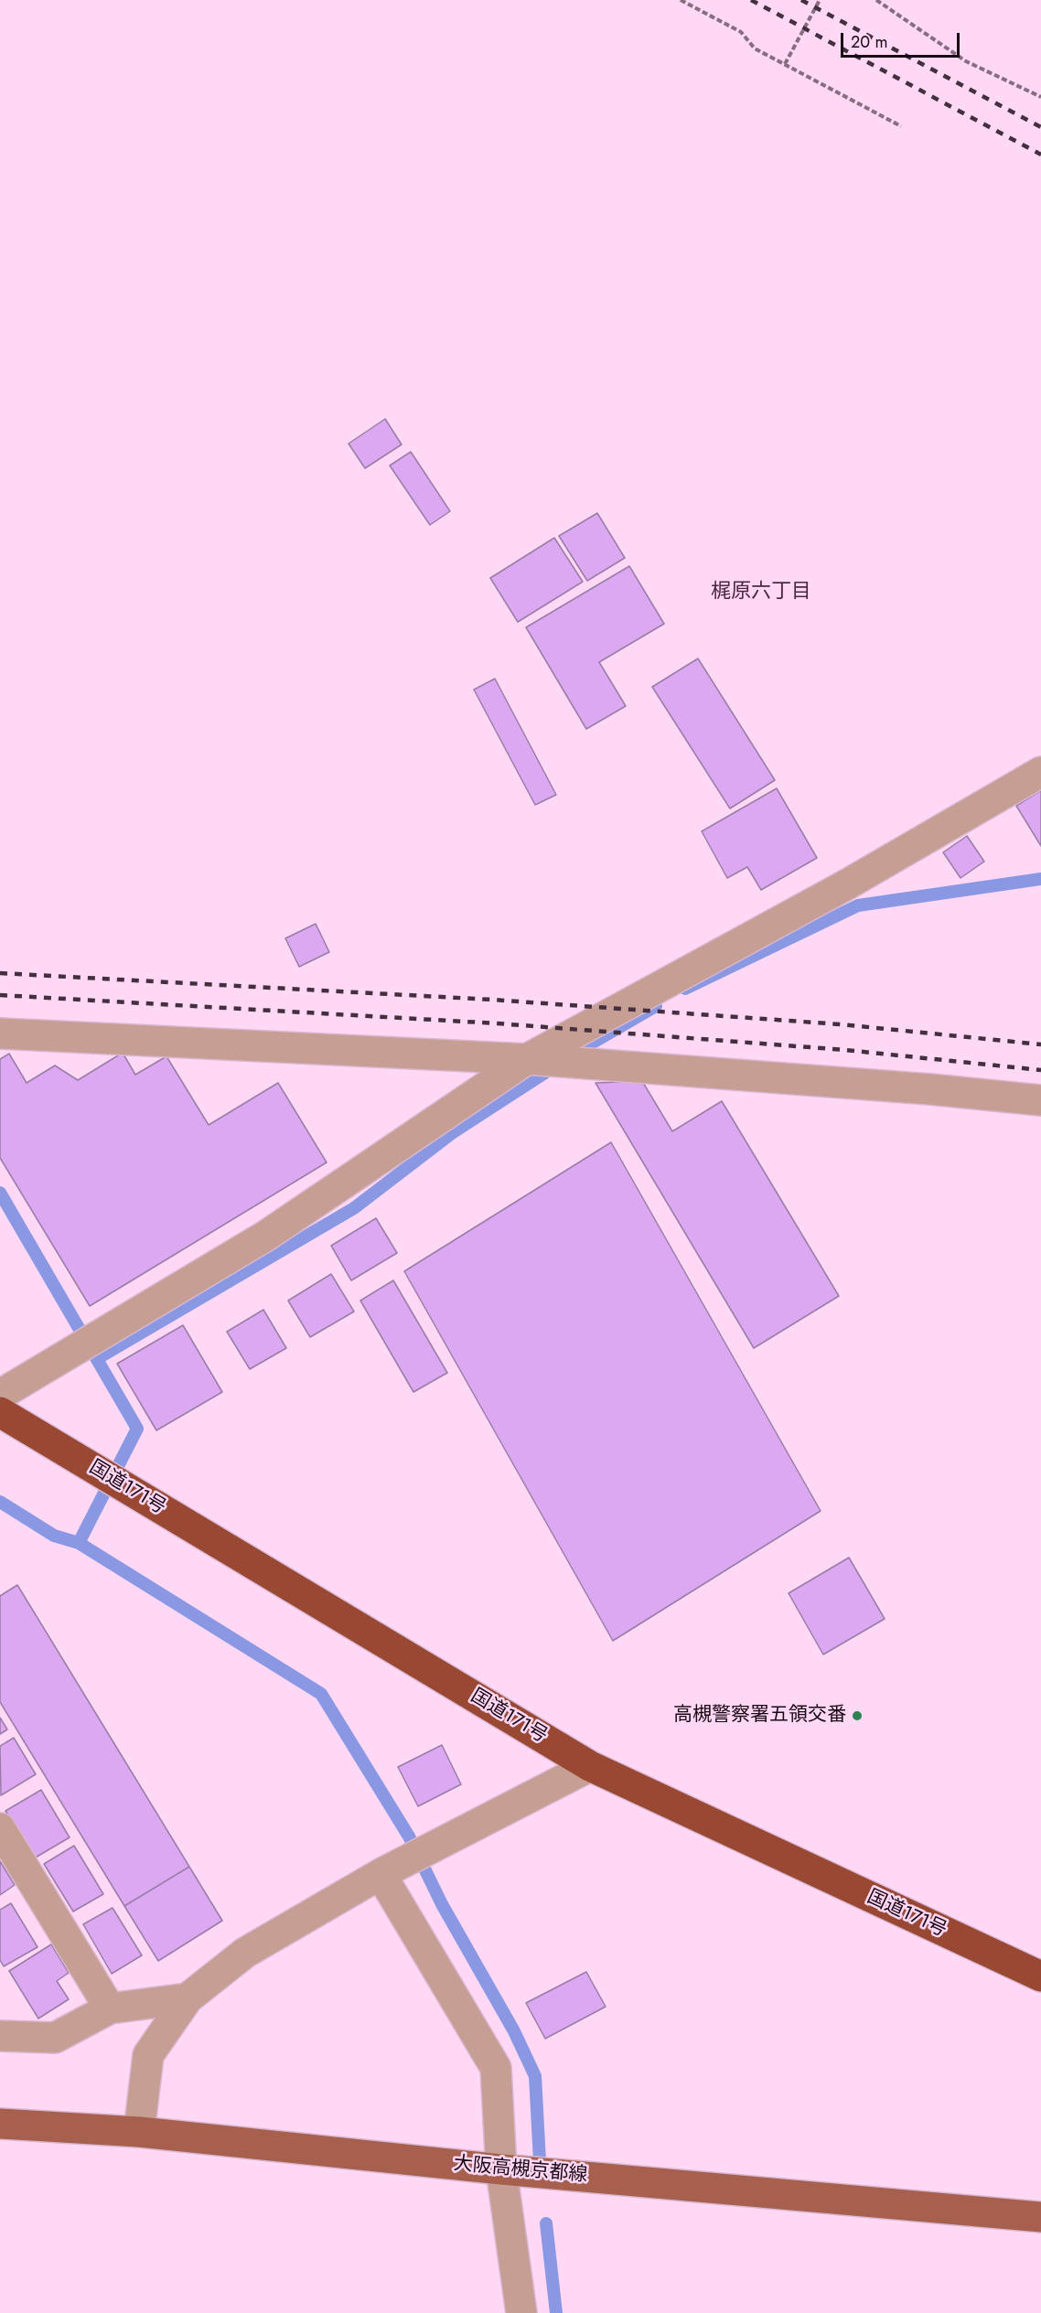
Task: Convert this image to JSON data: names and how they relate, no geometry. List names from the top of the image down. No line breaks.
{"streets":{"highway":["国道171号"],"main road":["大阪高槻京都線"]},"districts":["梶原六丁目"],"places":["高槻警察署五領交番"],"scale_bar":"20 m"}
